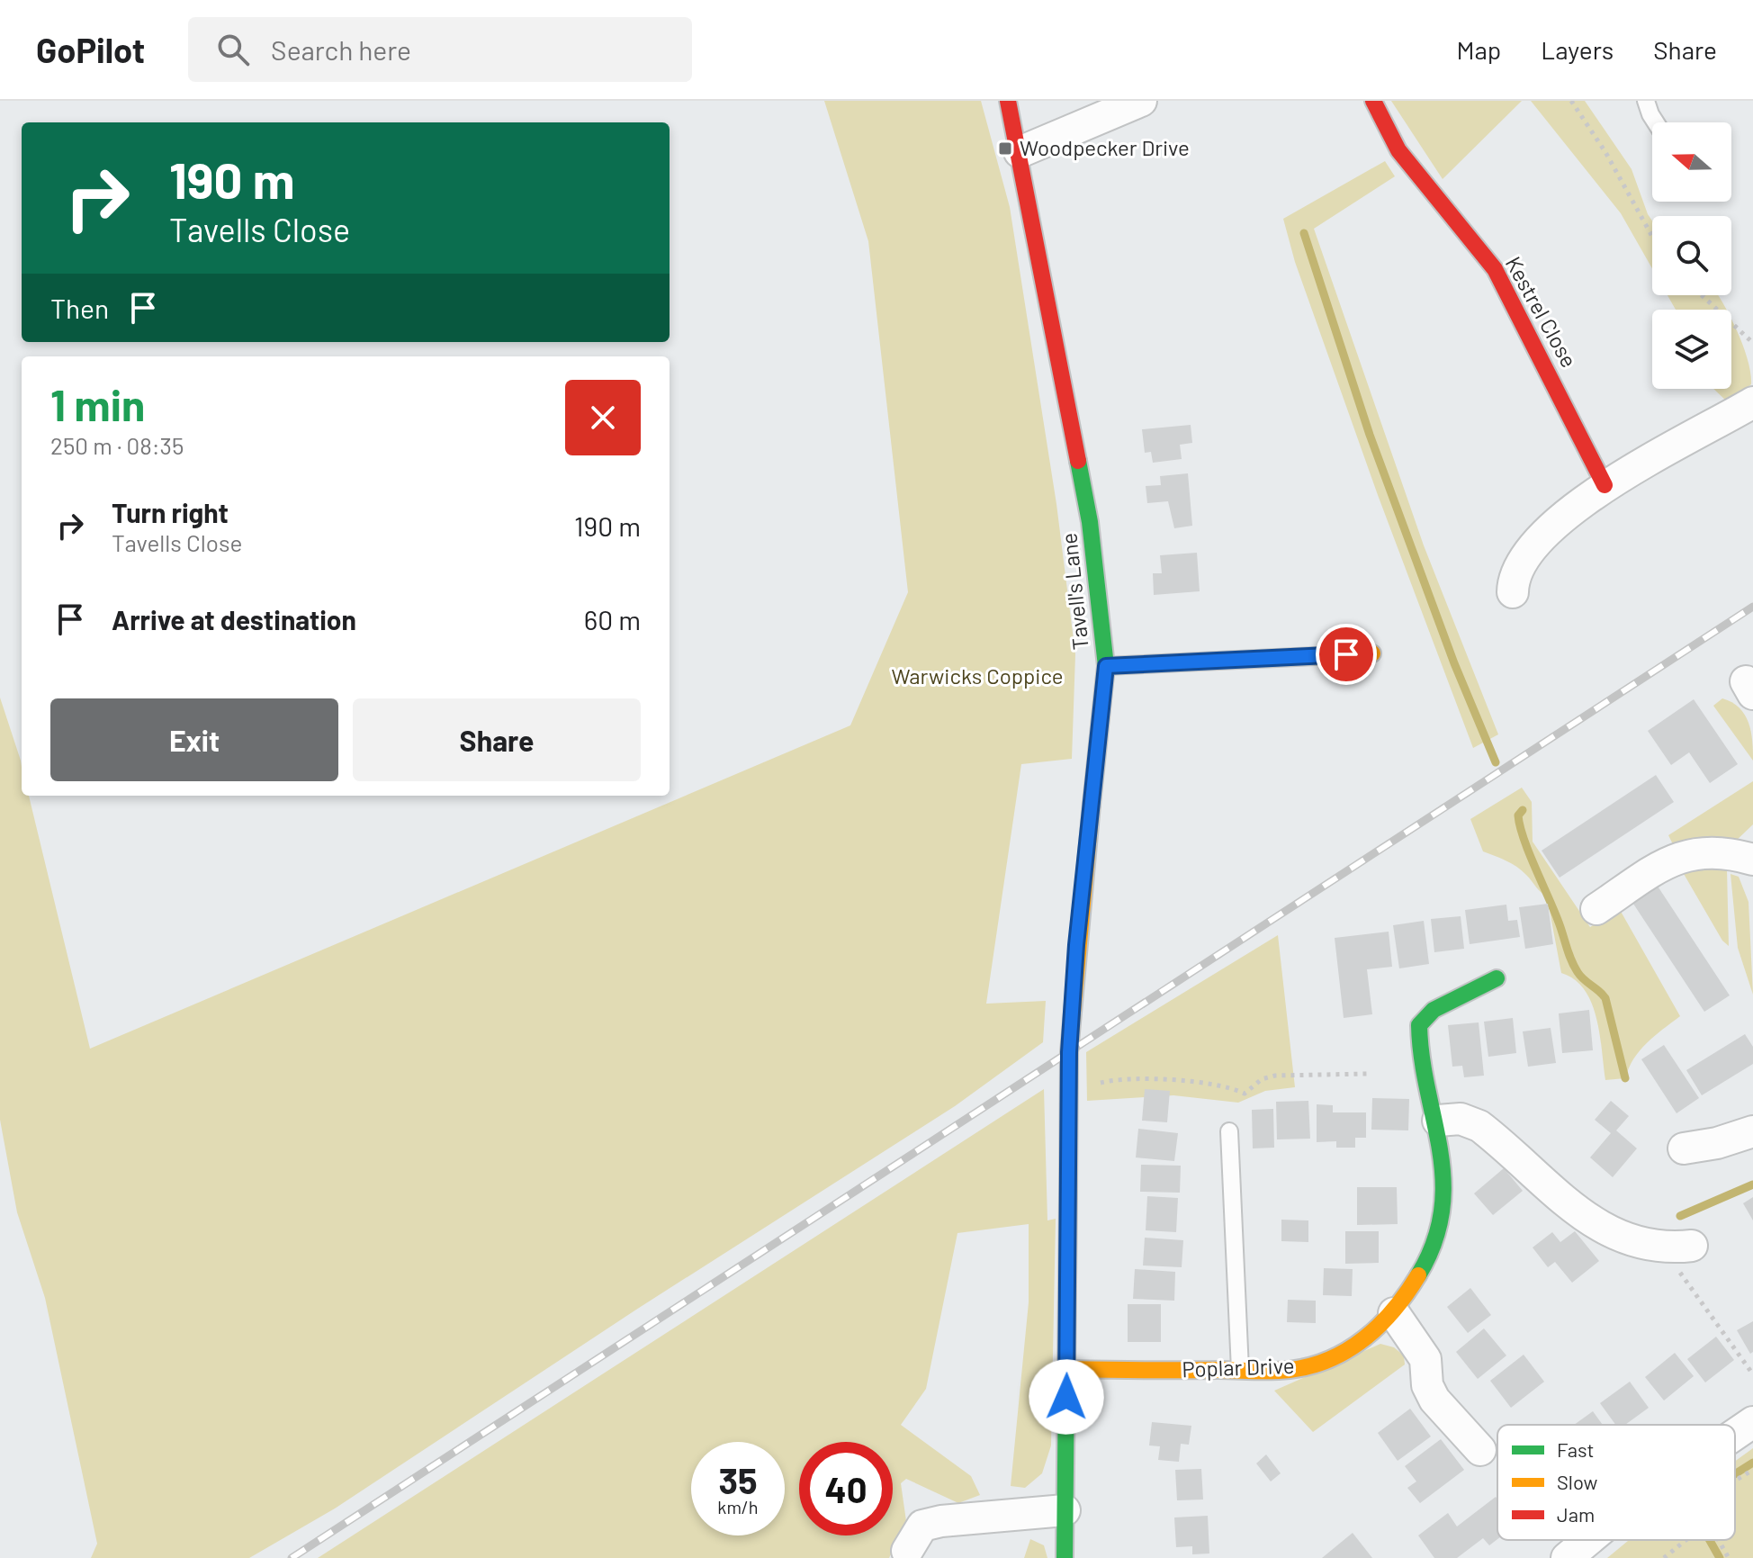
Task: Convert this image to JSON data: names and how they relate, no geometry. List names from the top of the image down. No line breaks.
{"streets":{"street":["Kestrel Close","Tavell's Lane","Poplar Drive"]},"crossings":[["Tavell's Lane","Poplar Drive"]],"parks":["Warwicks Coppice"],"places":{"transit":["Woodpecker Drive"]},"legend":["Fast","Slow","Jam"],"north":"left","page":{"header":"GoPilot","search":"Search here","nav":["Map","Layers","Share"],"turn":["190 m","Tavells Close"],"then":"Then","heading":["1 min","250 m · 08:35"],"list":[{"name":"Turn right","note":"Tavells Close","value":"190 m"},{"name":"Arrive at destination","value":"60 m"}],"buttons":["Exit","Share"],"speed":"35 km/h","limit":"40"}}
